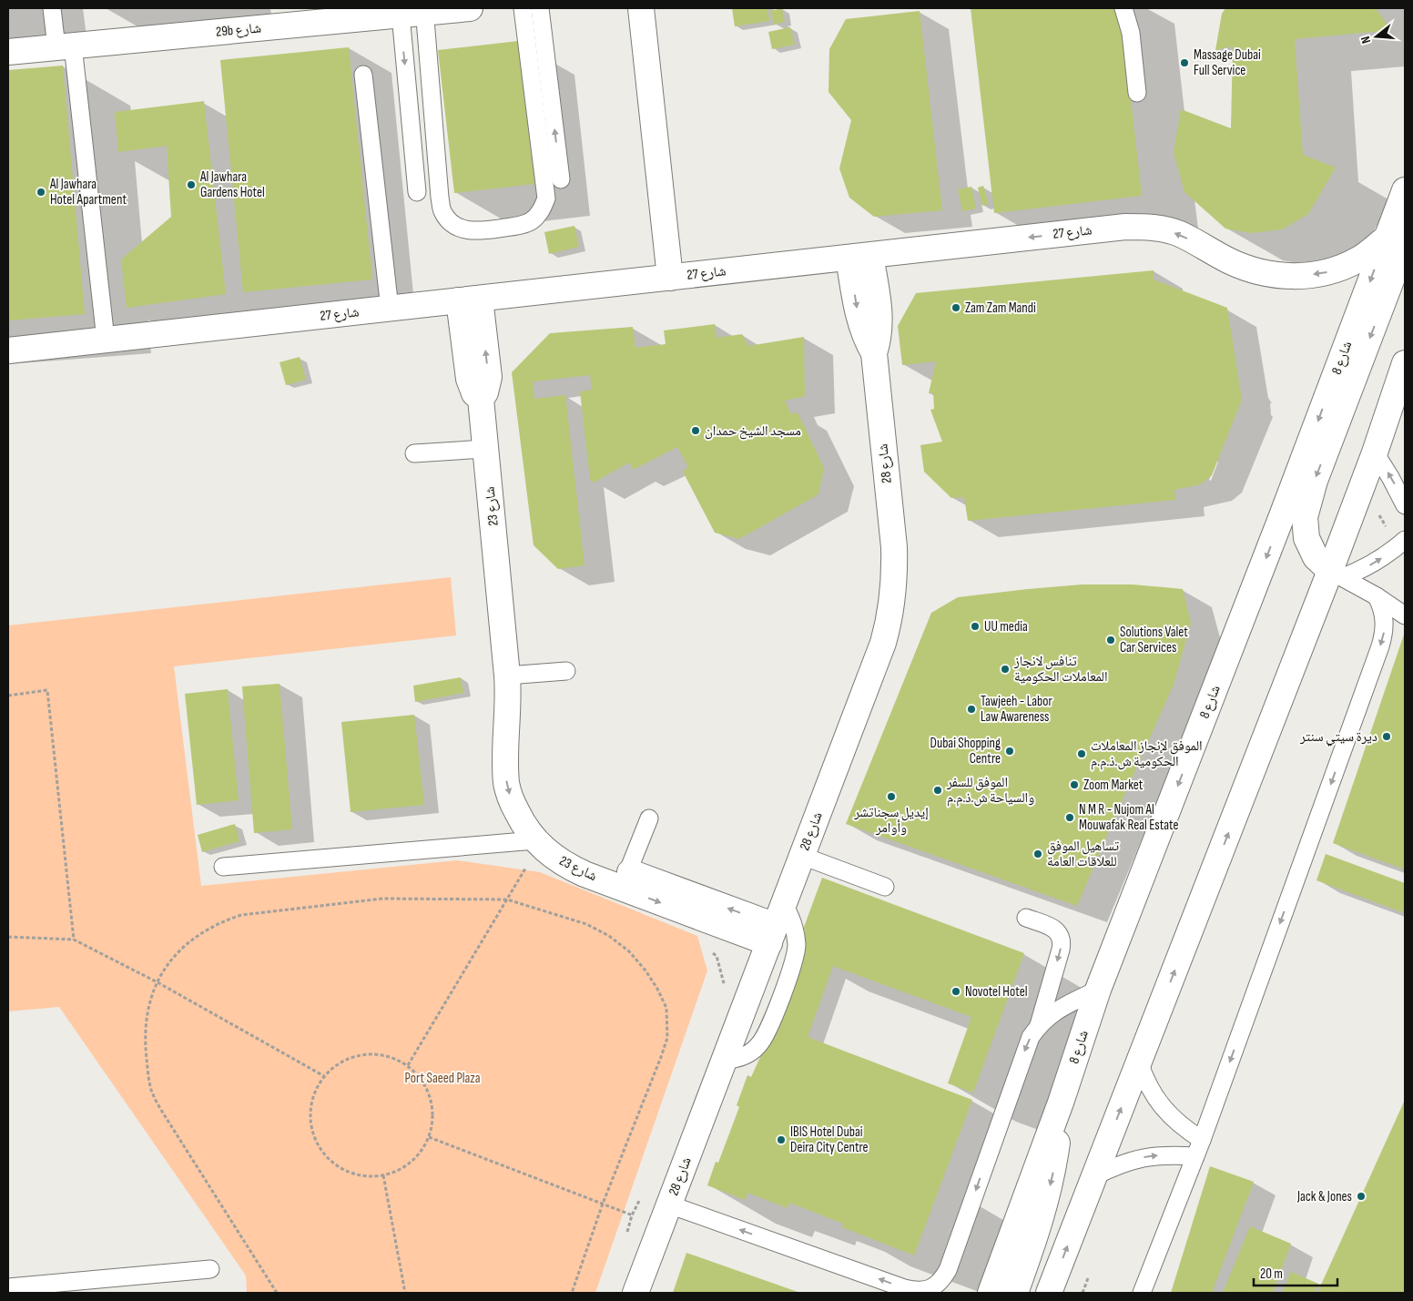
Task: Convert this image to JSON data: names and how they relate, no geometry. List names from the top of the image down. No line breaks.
{"streets":{"street":["29b شارع","شارع 27","شارع 8","شارع 28","شارع 23"]},"crossings":[["شارع 27","شارع 8"],["شارع 27","شارع 28"],["شارع 27","شارع 23"],["شارع 28","شارع 23"]],"one_way":["شارع 27"],"parks":["Port Saeed Plaza"],"places":["Massage Dubai Full Service","Al Jawhara Gardens Hotel","Al Jawhara Hotel Apartment","Zam Zam Mandi","مسجد الشيخ حمدان","UU media","Solutions Valet Car Services","تنافس لانجاز المعاملات الحكومية","Tawjeeh - Labor Law Awareness","ديرة سيتي سنتر","Dubai Shopping Centre","الموفق لإنجاز المعاملات الحكومية ش.ذ.م.م","Zoom Market","الموفق للسفر والسياحة ش.ذ.م.م","إيديل سجناتشر وأوامر","N M R - Nujom Al Mouwafak Real Estate","تساهيل الموفق للعلاقات العامة","Novotel Hotel","IBIS Hotel Dubai Deira City Centre","Jack & Jones"],"scale_bar":"20 m","north":"left"}
